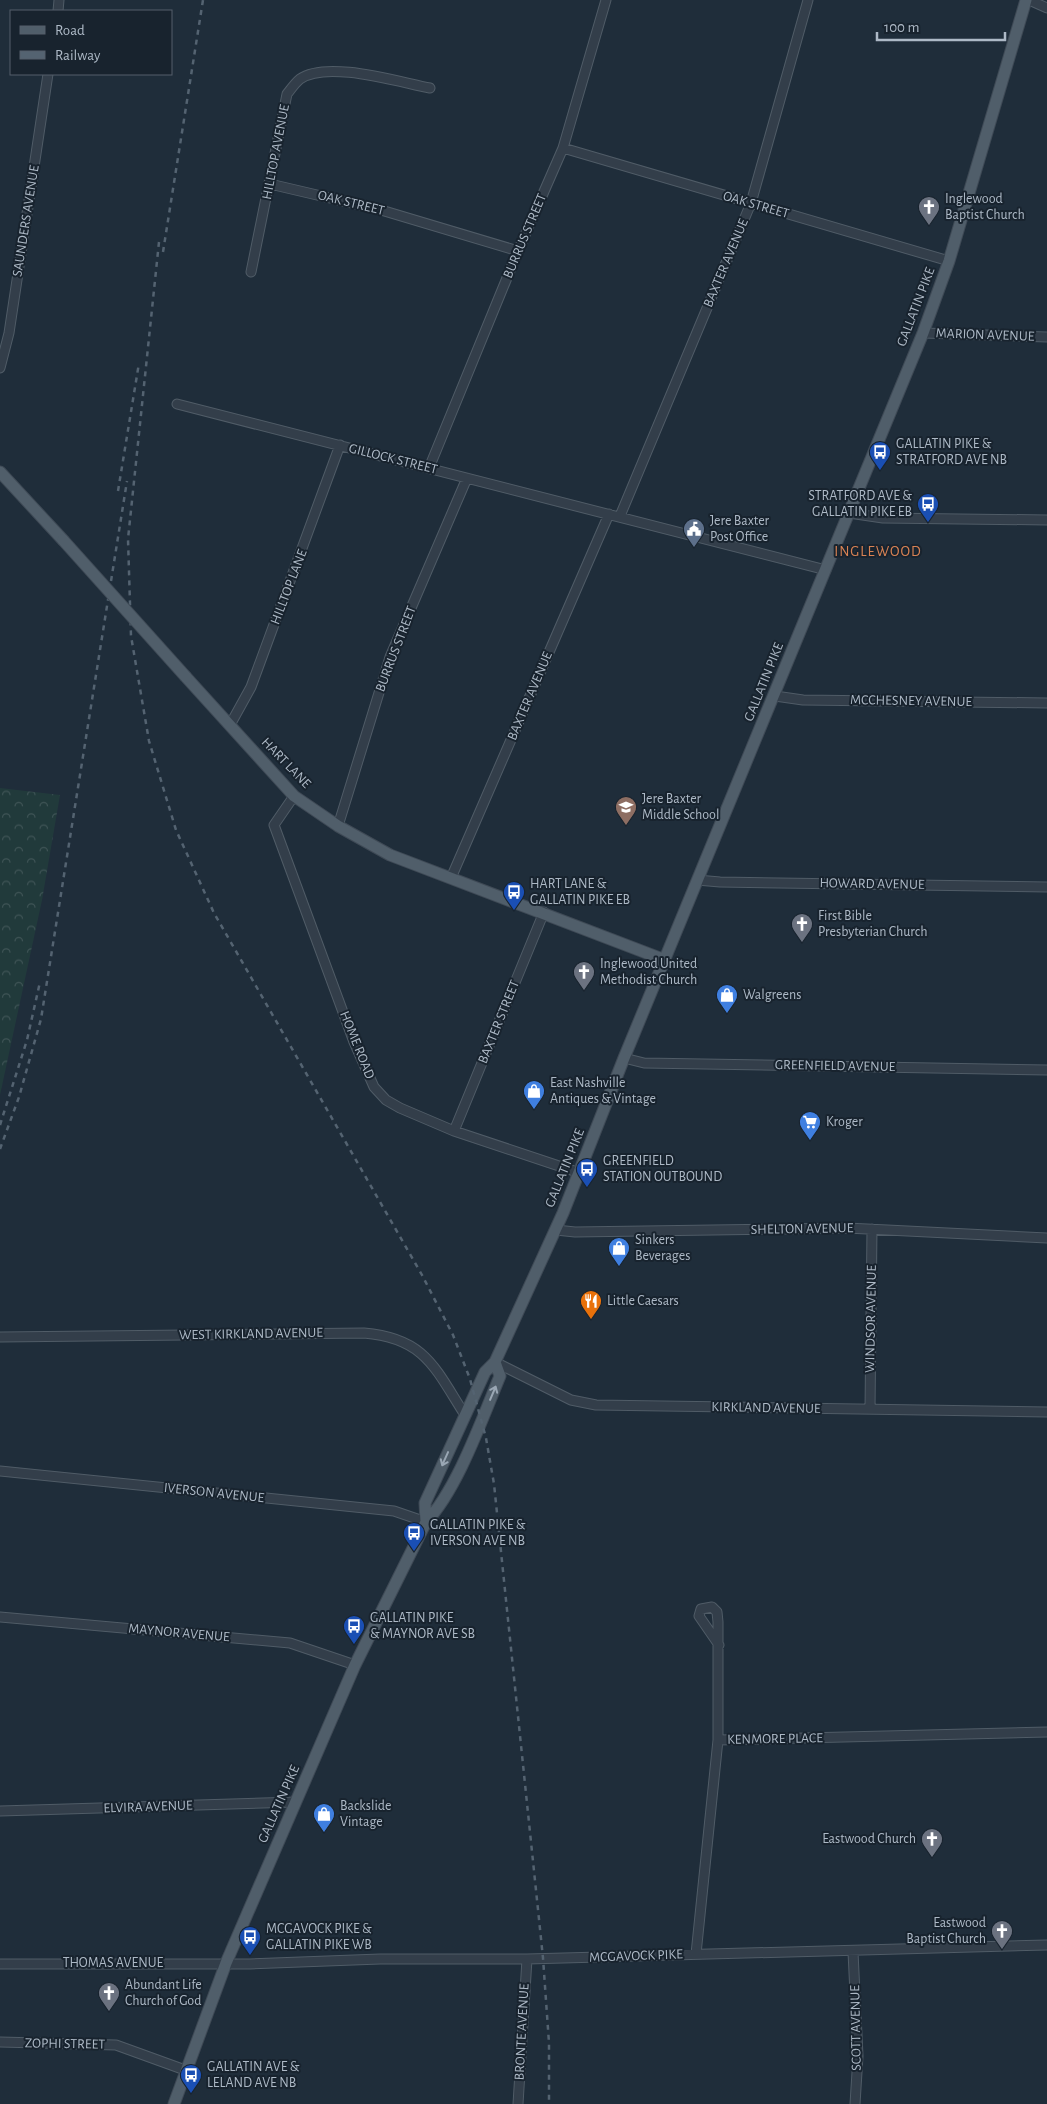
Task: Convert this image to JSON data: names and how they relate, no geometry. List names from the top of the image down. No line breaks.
{"streets":{"main road":["GALLATIN PIKE","HART LANE"],"street":["HILLTOP AVENUE","OAK STREET","SAUNDERS AVENUE","BURRUS STREET","BAXTER AVENUE","MARION AVENUE","GILLOCK STREET","HILLTOP LANE","MCCHESNEY AVENUE","HOWARD AVENUE","BAXTER STREET","HOME ROAD","GREENFIELD AVENUE","SHELTON AVENUE","WINDSOR AVENUE","WEST KIRKLAND AVENUE","KIRKLAND AVENUE","IVERSON AVENUE","MAYNOR AVENUE","KENMORE PLACE","ELVIRA AVENUE","MCGAVOCK PIKE","THOMAS AVENUE","SCOTT AVENUE","BRONTE AVENUE","ZOPHI STREET"]},"crossings":[["HILLTOP AVENUE","OAK STREET"],["OAK STREET","BURRUS STREET"],["OAK STREET","BAXTER AVENUE"],["OAK STREET","GALLATIN PIKE"],["BURRUS STREET","GILLOCK STREET"],["BURRUS STREET","HART LANE"],["BAXTER AVENUE","GILLOCK STREET"],["BAXTER AVENUE","HART LANE"],["GALLATIN PIKE","MARION AVENUE"],["GALLATIN PIKE","MCCHESNEY AVENUE"],["GALLATIN PIKE","HART LANE"],["GALLATIN PIKE","HOWARD AVENUE"],["GALLATIN PIKE","HOME ROAD"],["GALLATIN PIKE","GREENFIELD AVENUE"],["GALLATIN PIKE","SHELTON AVENUE"],["GALLATIN PIKE","WEST KIRKLAND AVENUE"],["GALLATIN PIKE","KIRKLAND AVENUE"],["GALLATIN PIKE","IVERSON AVENUE"],["GALLATIN PIKE","MAYNOR AVENUE"],["GALLATIN PIKE","ELVIRA AVENUE"],["GALLATIN PIKE","MCGAVOCK PIKE"],["GALLATIN PIKE","THOMAS AVENUE"],["GALLATIN PIKE","ZOPHI STREET"],["GILLOCK STREET","HILLTOP LANE"],["HILLTOP LANE","HART LANE"],["HART LANE","BAXTER STREET"],["HART LANE","HOME ROAD"],["BAXTER STREET","HOME ROAD"],["SHELTON AVENUE","WINDSOR AVENUE"],["WINDSOR AVENUE","KIRKLAND AVENUE"],["KENMORE PLACE","MCGAVOCK PIKE"],["MCGAVOCK PIKE","THOMAS AVENUE"],["MCGAVOCK PIKE","SCOTT AVENUE"],["MCGAVOCK PIKE","BRONTE AVENUE"]],"districts":["INGLEWOOD"],"places":{"church":["Inglewood Baptist Church","First Bible Presbyterian Church","Inglewood United Methodist Church","Eastwood Church","Eastwood Baptist Church","Abundant Life Church of God"],"bus stop":["GALLATIN PIKE & STRATFORD AVE NB","STRATFORD AVE & GALLATIN PIKE EB","HART LANE & GALLATIN PIKE EB","GREENFIELD STATION OUTBOUND","GALLATIN PIKE & IVERSON AVE NB","GALLATIN PIKE & MAYNOR AVE SB","MCGAVOCK PIKE & GALLATIN PIKE WB","GALLATIN AVE & LELAND AVE NB"],"public building":["Jere Baxter Post Office"],"school or university":["Jere Baxter Middle School"],"shop":["Walgreens","East Nashville Antiques & Vintage","Sinkers Beverages","Backslide Vintage"],"supermarket":["Kroger"],"restaurant":["Little Caesars"]},"legend":["Road","Railway"],"scale_bar":"100 m"}
